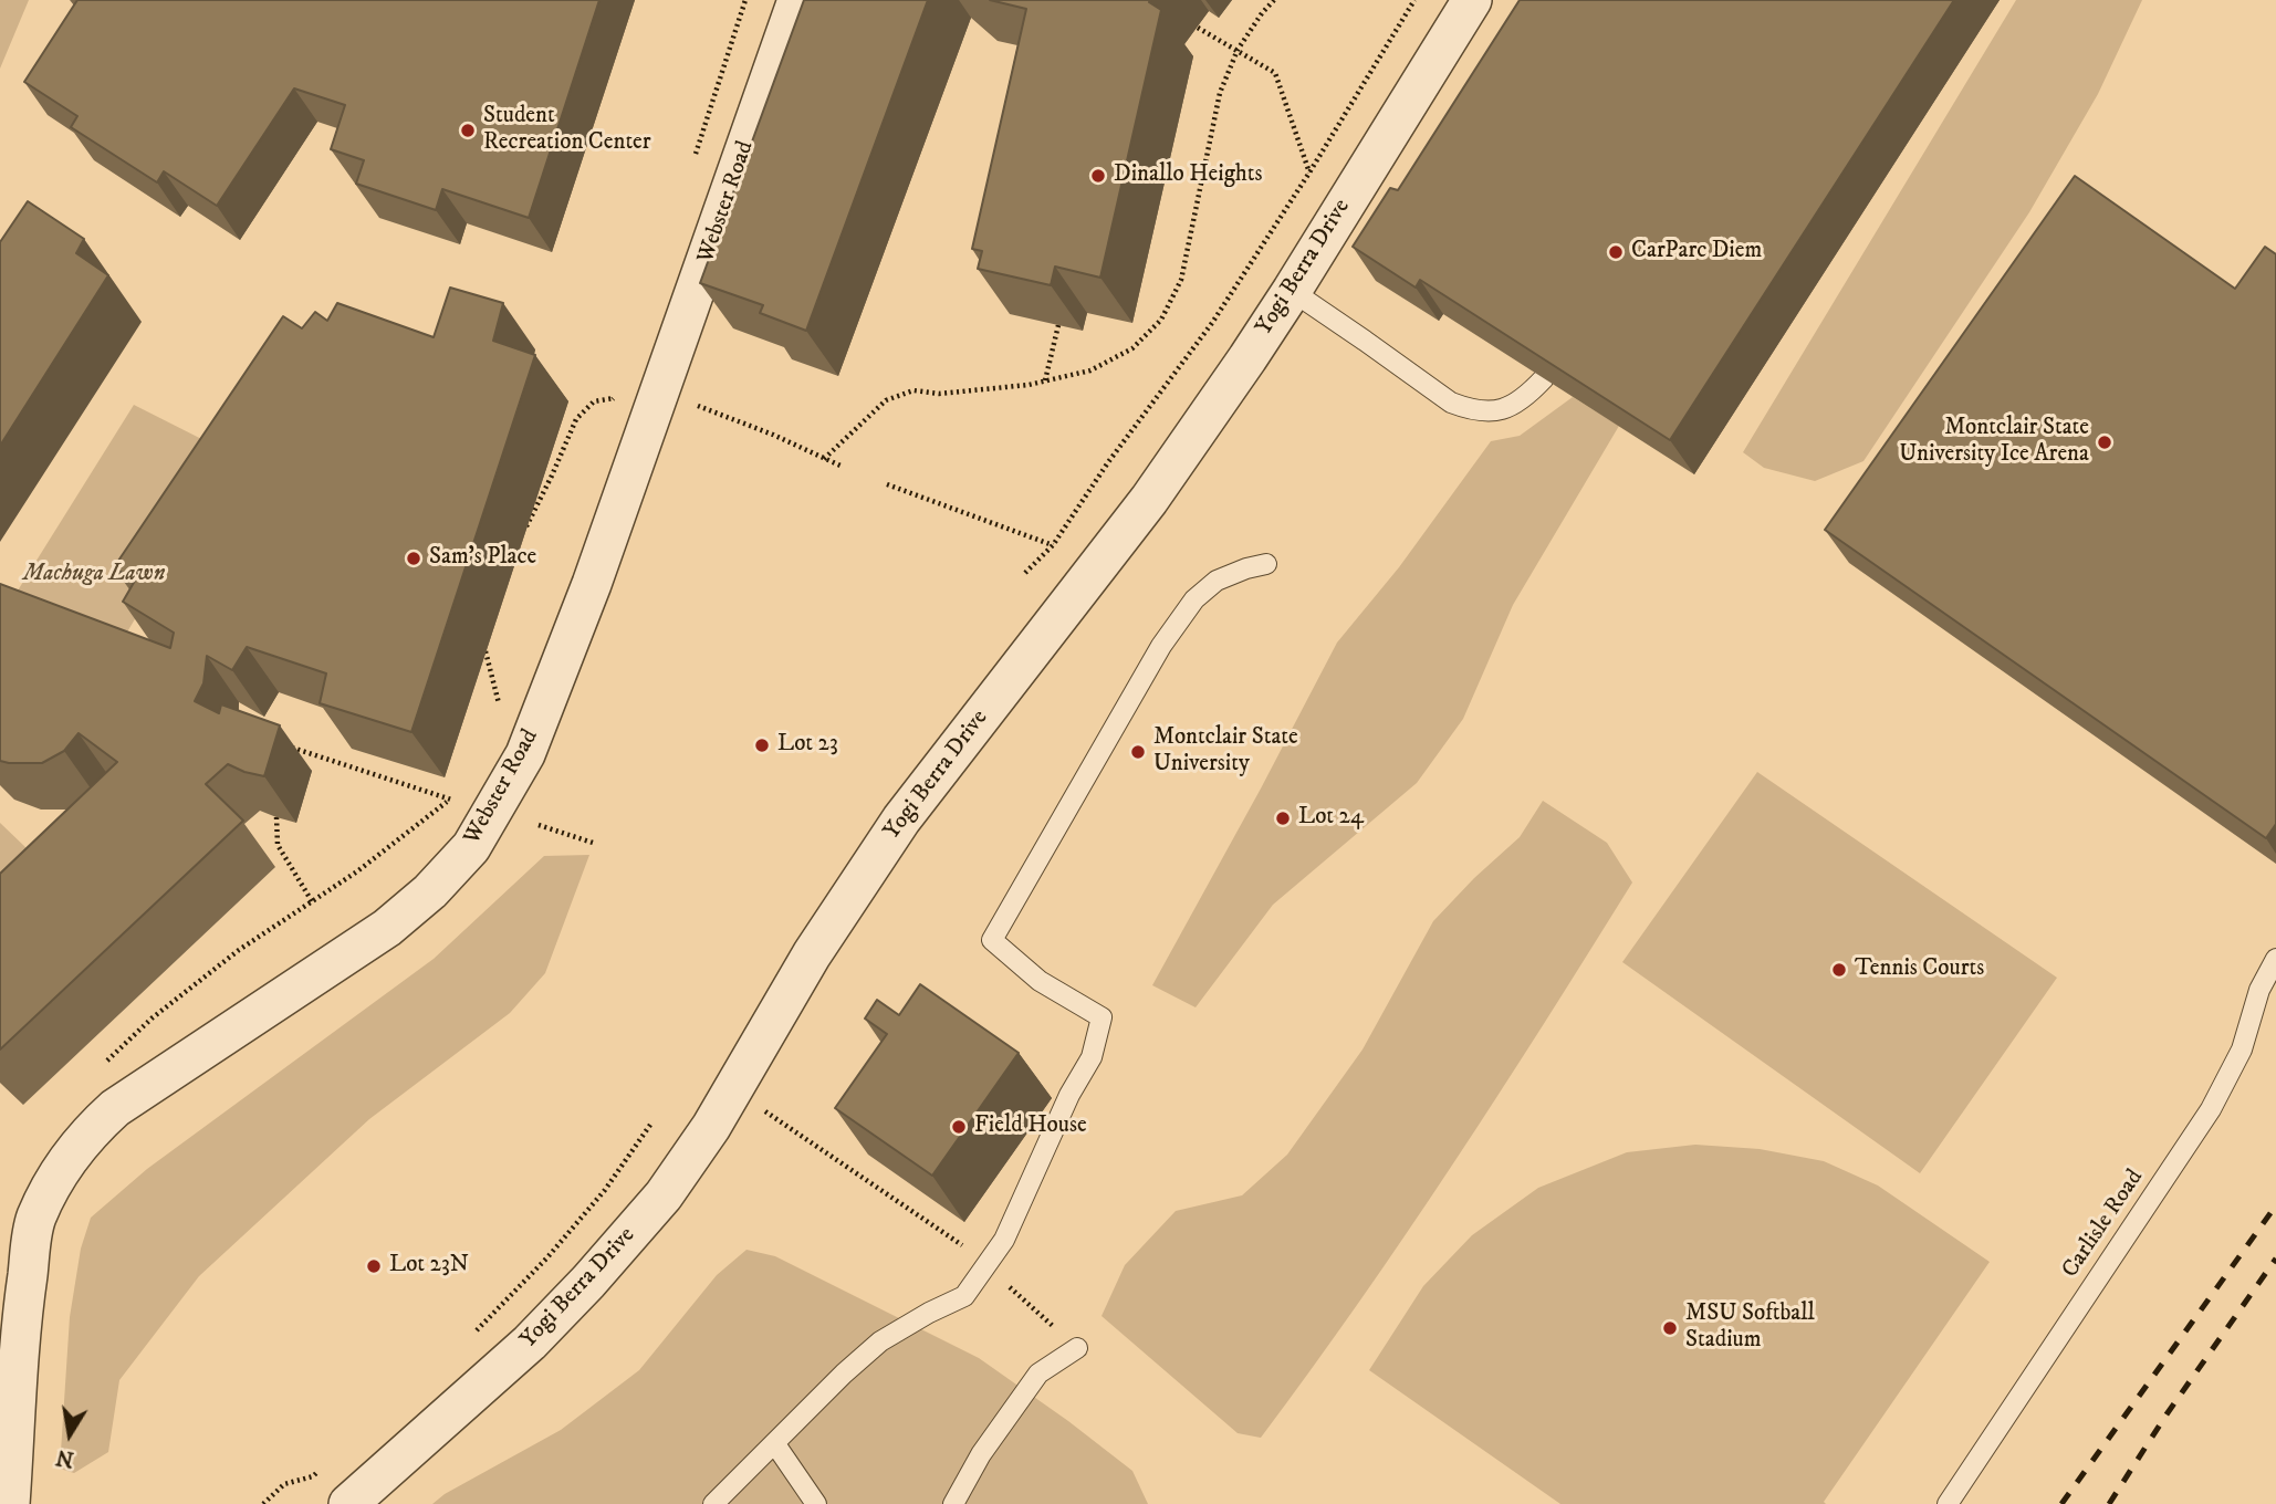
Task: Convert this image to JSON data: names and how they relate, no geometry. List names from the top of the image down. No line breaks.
{"streets":{"street":["Webster Road","Yogi Berra Drive"],"lane":["Carlisle Road"]},"parks":["Machuga Lawn"],"places":["Student Recreation Center","Dinallo Heights","CarParc Diem","Montclair State University Ice Arena","Sam's Place","Lot 23","Montclair State University","Lot 24","Tennis Courts","Field House","Lot 23N","MSU Softball Stadium"],"north":"bottom"}
